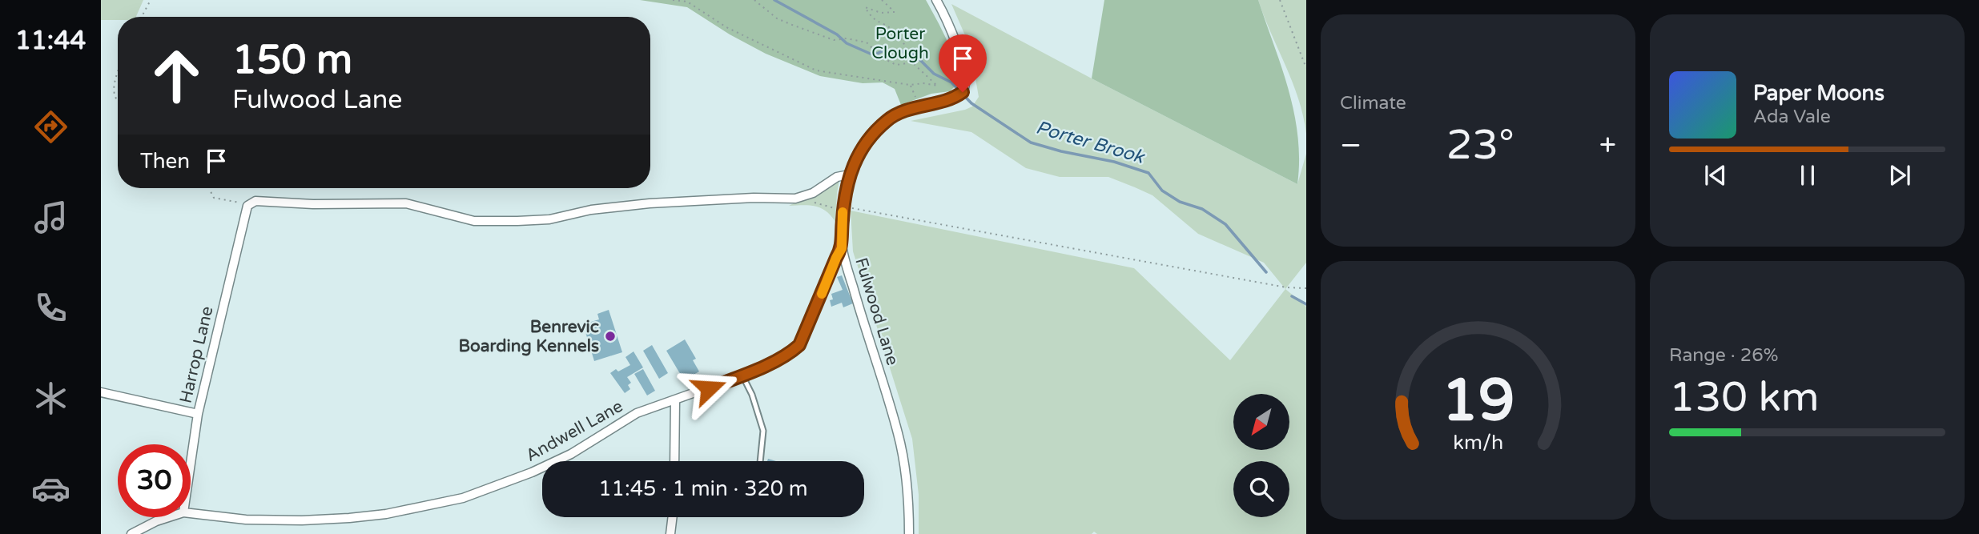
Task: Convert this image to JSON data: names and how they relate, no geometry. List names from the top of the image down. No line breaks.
{"streets":{"street":["Fulwood Lane","Harrop Lane","Andwell Lane"]},"crossings":[["Fulwood Lane","Andwell Lane"]],"water":["Porter Brook"],"parks":["Porter Clough"],"places":["Benrevic Boarding Kennels"],"north":"bottom left","page":{"tabs":"11:44","tile":["Climate",["Range · 26%","130 km"]],"turn":["150 m","Fulwood Lane"],"song":["Paper Moons","Ada Vale"],"heat":["−","23°","+"],"then":"Then","limit":"30","trip":"11:45 · 1 min · 320 m","gauge":["19","km/h"]}}
